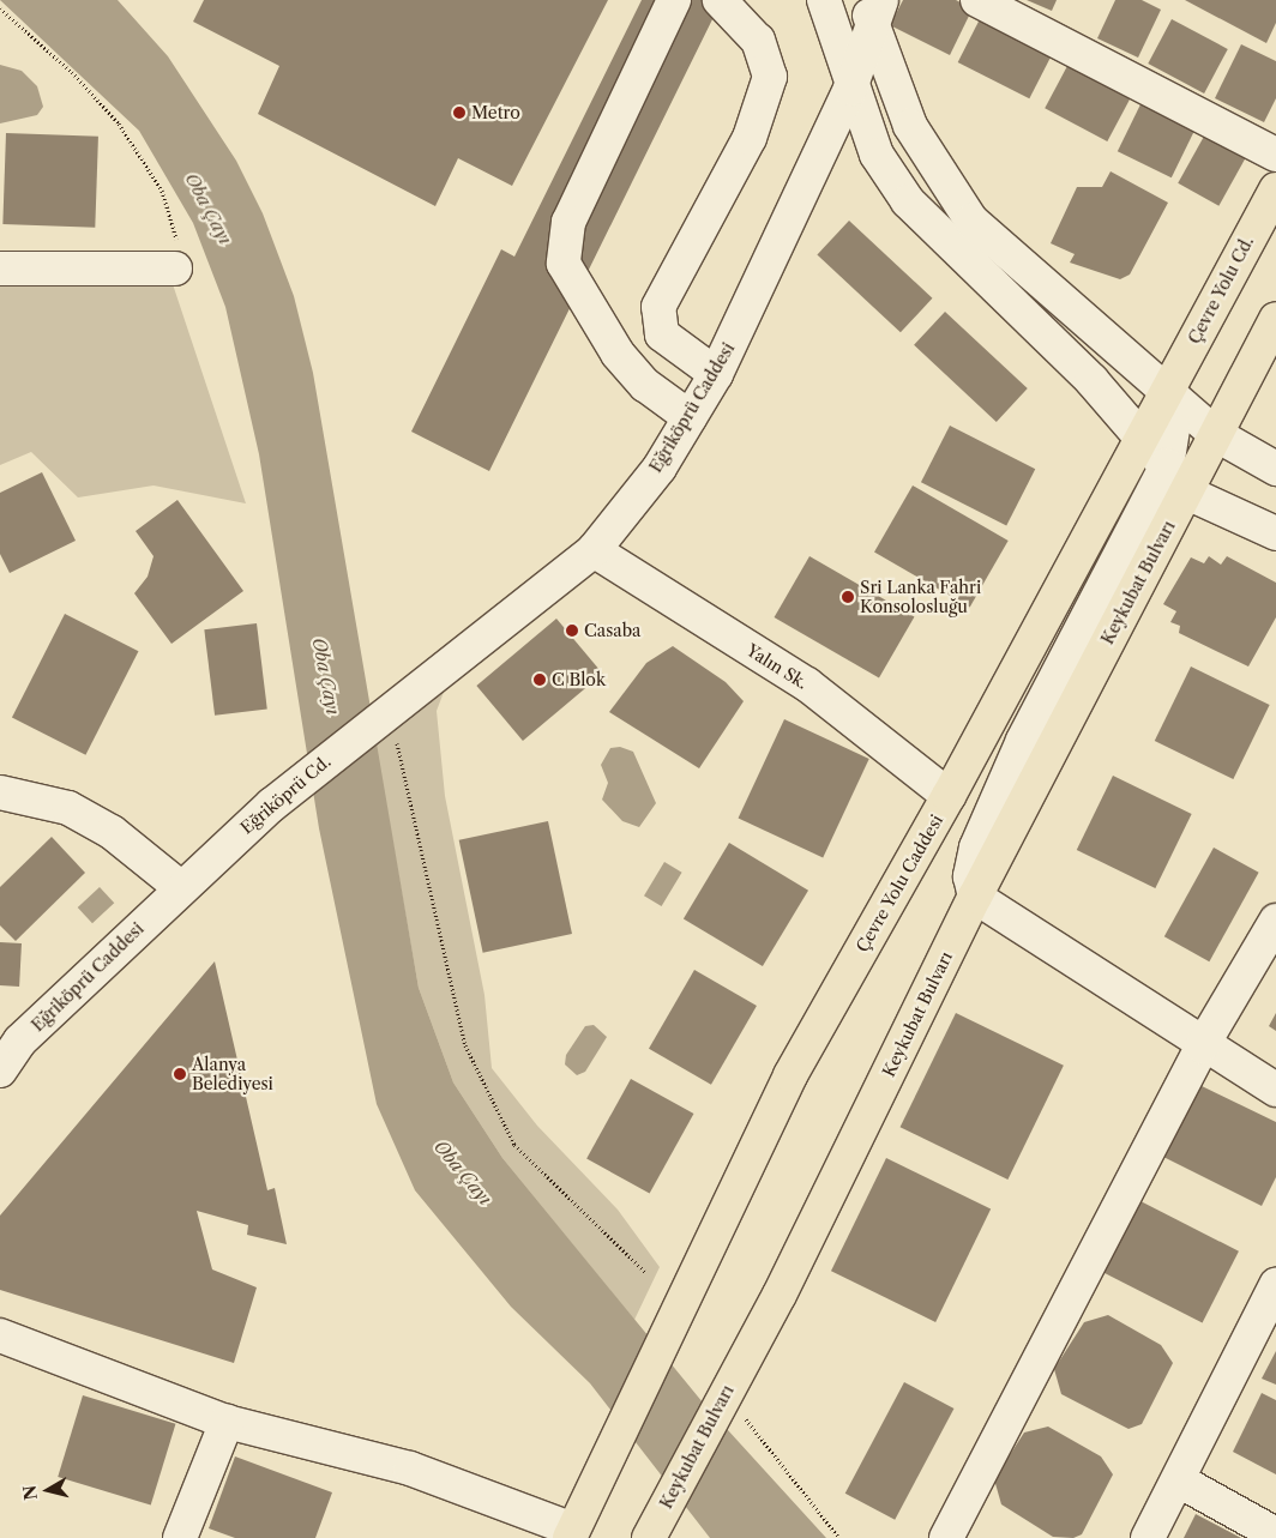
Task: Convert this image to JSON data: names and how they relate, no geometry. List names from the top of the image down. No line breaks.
{"streets":{"highway":["Çevre Yolu Cd.","Keykubat Bulvarı","Çevre Yolu Caddesi"],"street":["Eğriköprü Caddesi","Yalın Sk.","Eğriköprü Cd."]},"crossings":[["Çevre Yolu Cd.","Çevre Yolu Caddesi"],["Eğriköprü Caddesi","Yalın Sk."],["Eğriköprü Caddesi","Eğriköprü Cd."],["Yalın Sk.","Çevre Yolu Caddesi"]],"water":["Oba Çayı"],"places":["Metro","Sri Lanka Fahri Konsolosluğu","Casaba","C Blok","Alanya Belediyesi"],"north":"left"}
